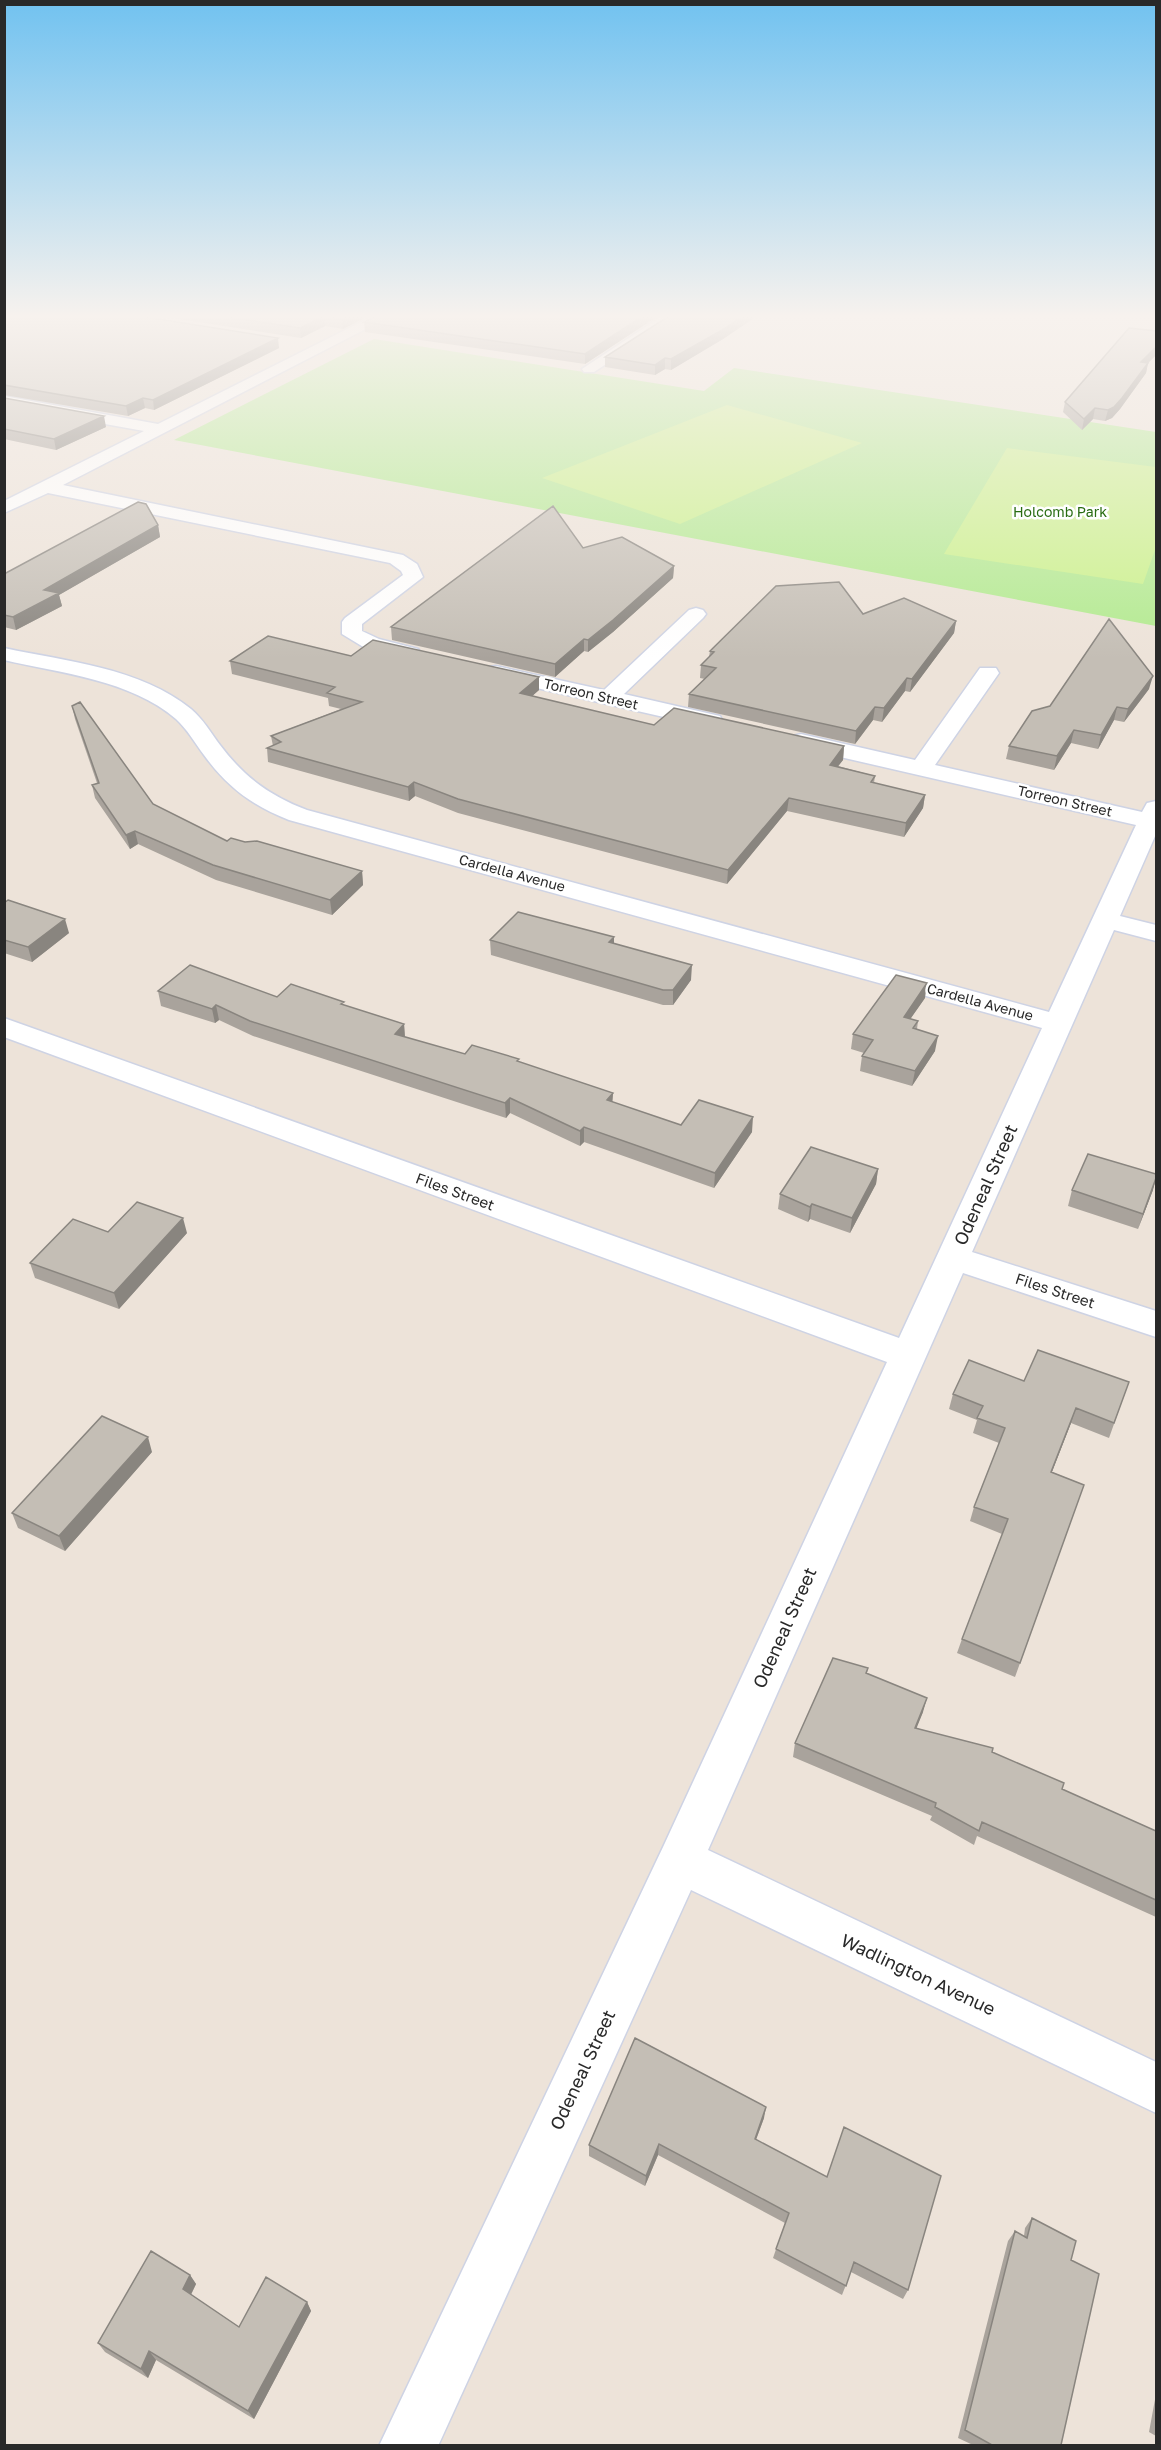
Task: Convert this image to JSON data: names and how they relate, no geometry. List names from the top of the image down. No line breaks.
{"streets":{"street":["Torreon Street","Cardella Avenue","Odeneal Street","Files Street","Wadlington Avenue"]},"crossings":[["Torreon Street","Odeneal Street"],["Cardella Avenue","Odeneal Street"],["Odeneal Street","Files Street"],["Odeneal Street","Wadlington Avenue"]],"parks":["Holcomb Park"]}
